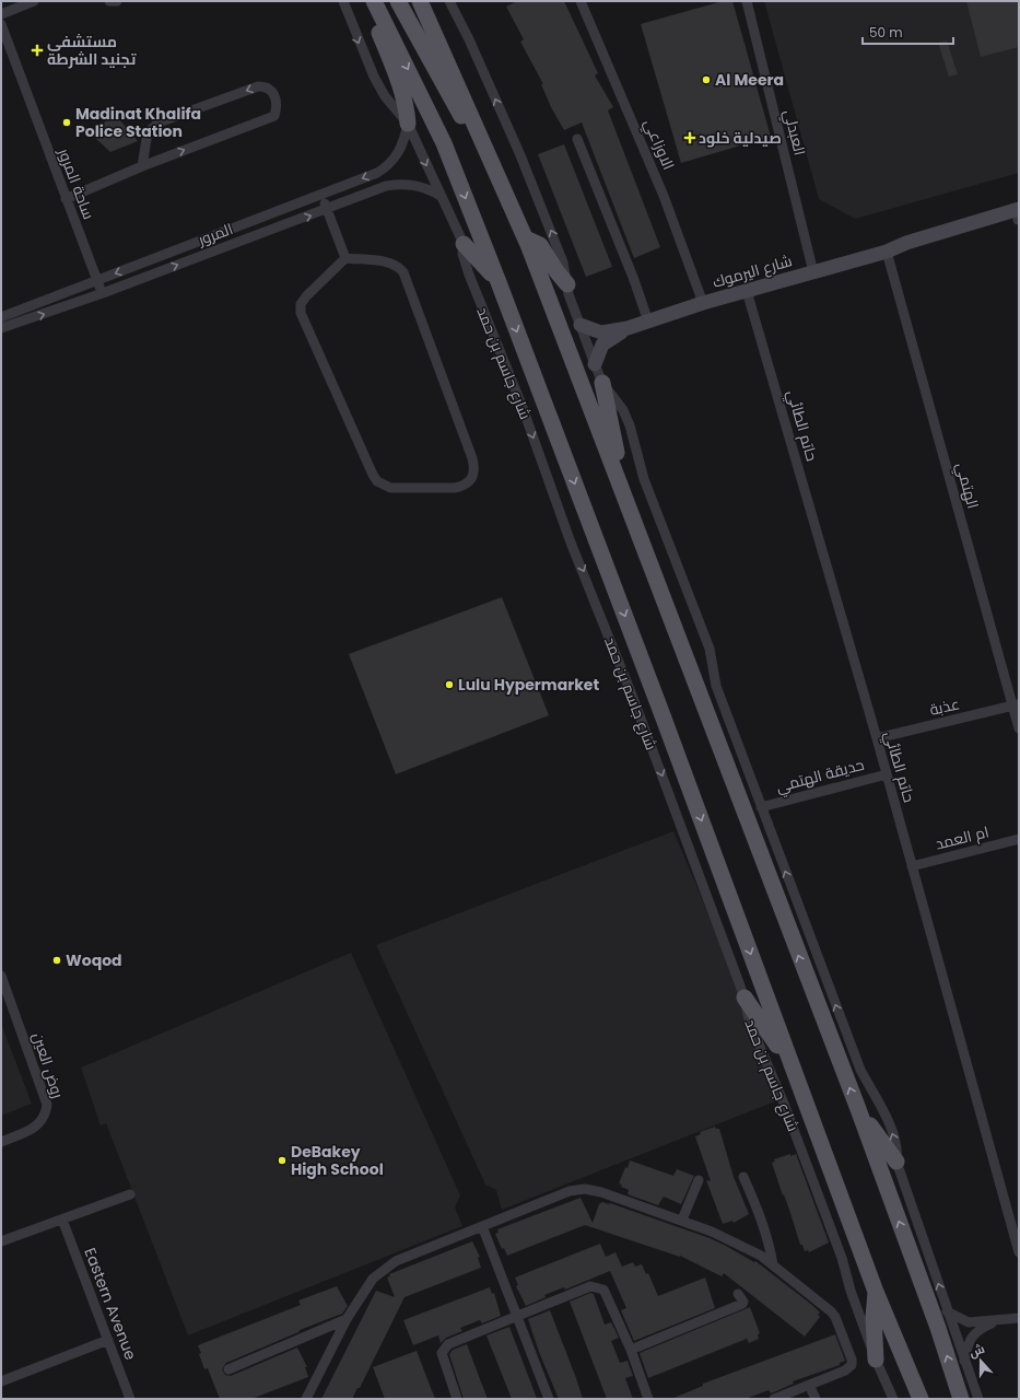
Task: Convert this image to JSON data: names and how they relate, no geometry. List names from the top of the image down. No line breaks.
{"streets":{"main road":["شارع جاسم بن حمد"],"street":["العبدلي","الاوزاعي","ساحة المرور","المرور","شارع اليرموك","حاتم الطائي","الهتمي","عذبة","حديقة الهتمي","ام العمد","روض العين","Eastern Avenue"]},"crossings":[["العبدلي","شارع اليرموك"],["الاوزاعي","شارع اليرموك"],["ساحة المرور","المرور"],["المرور","شارع جاسم بن حمد"],["شارع اليرموك","حاتم الطائي"],["شارع اليرموك","الهتمي"],["حاتم الطائي","عذبة"],["حاتم الطائي","حديقة الهتمي"],["حاتم الطائي","ام العمد"],["الهتمي","عذبة"]],"places":{"health":["مستشفى تجنيد الشرطة","صيدلية خلود"],"other":["Al Meera","Madinat Khalifa Police Station","Lulu Hypermarket","Woqod","DeBakey High School"]},"scale_bar":"50 m","north":"top"}
